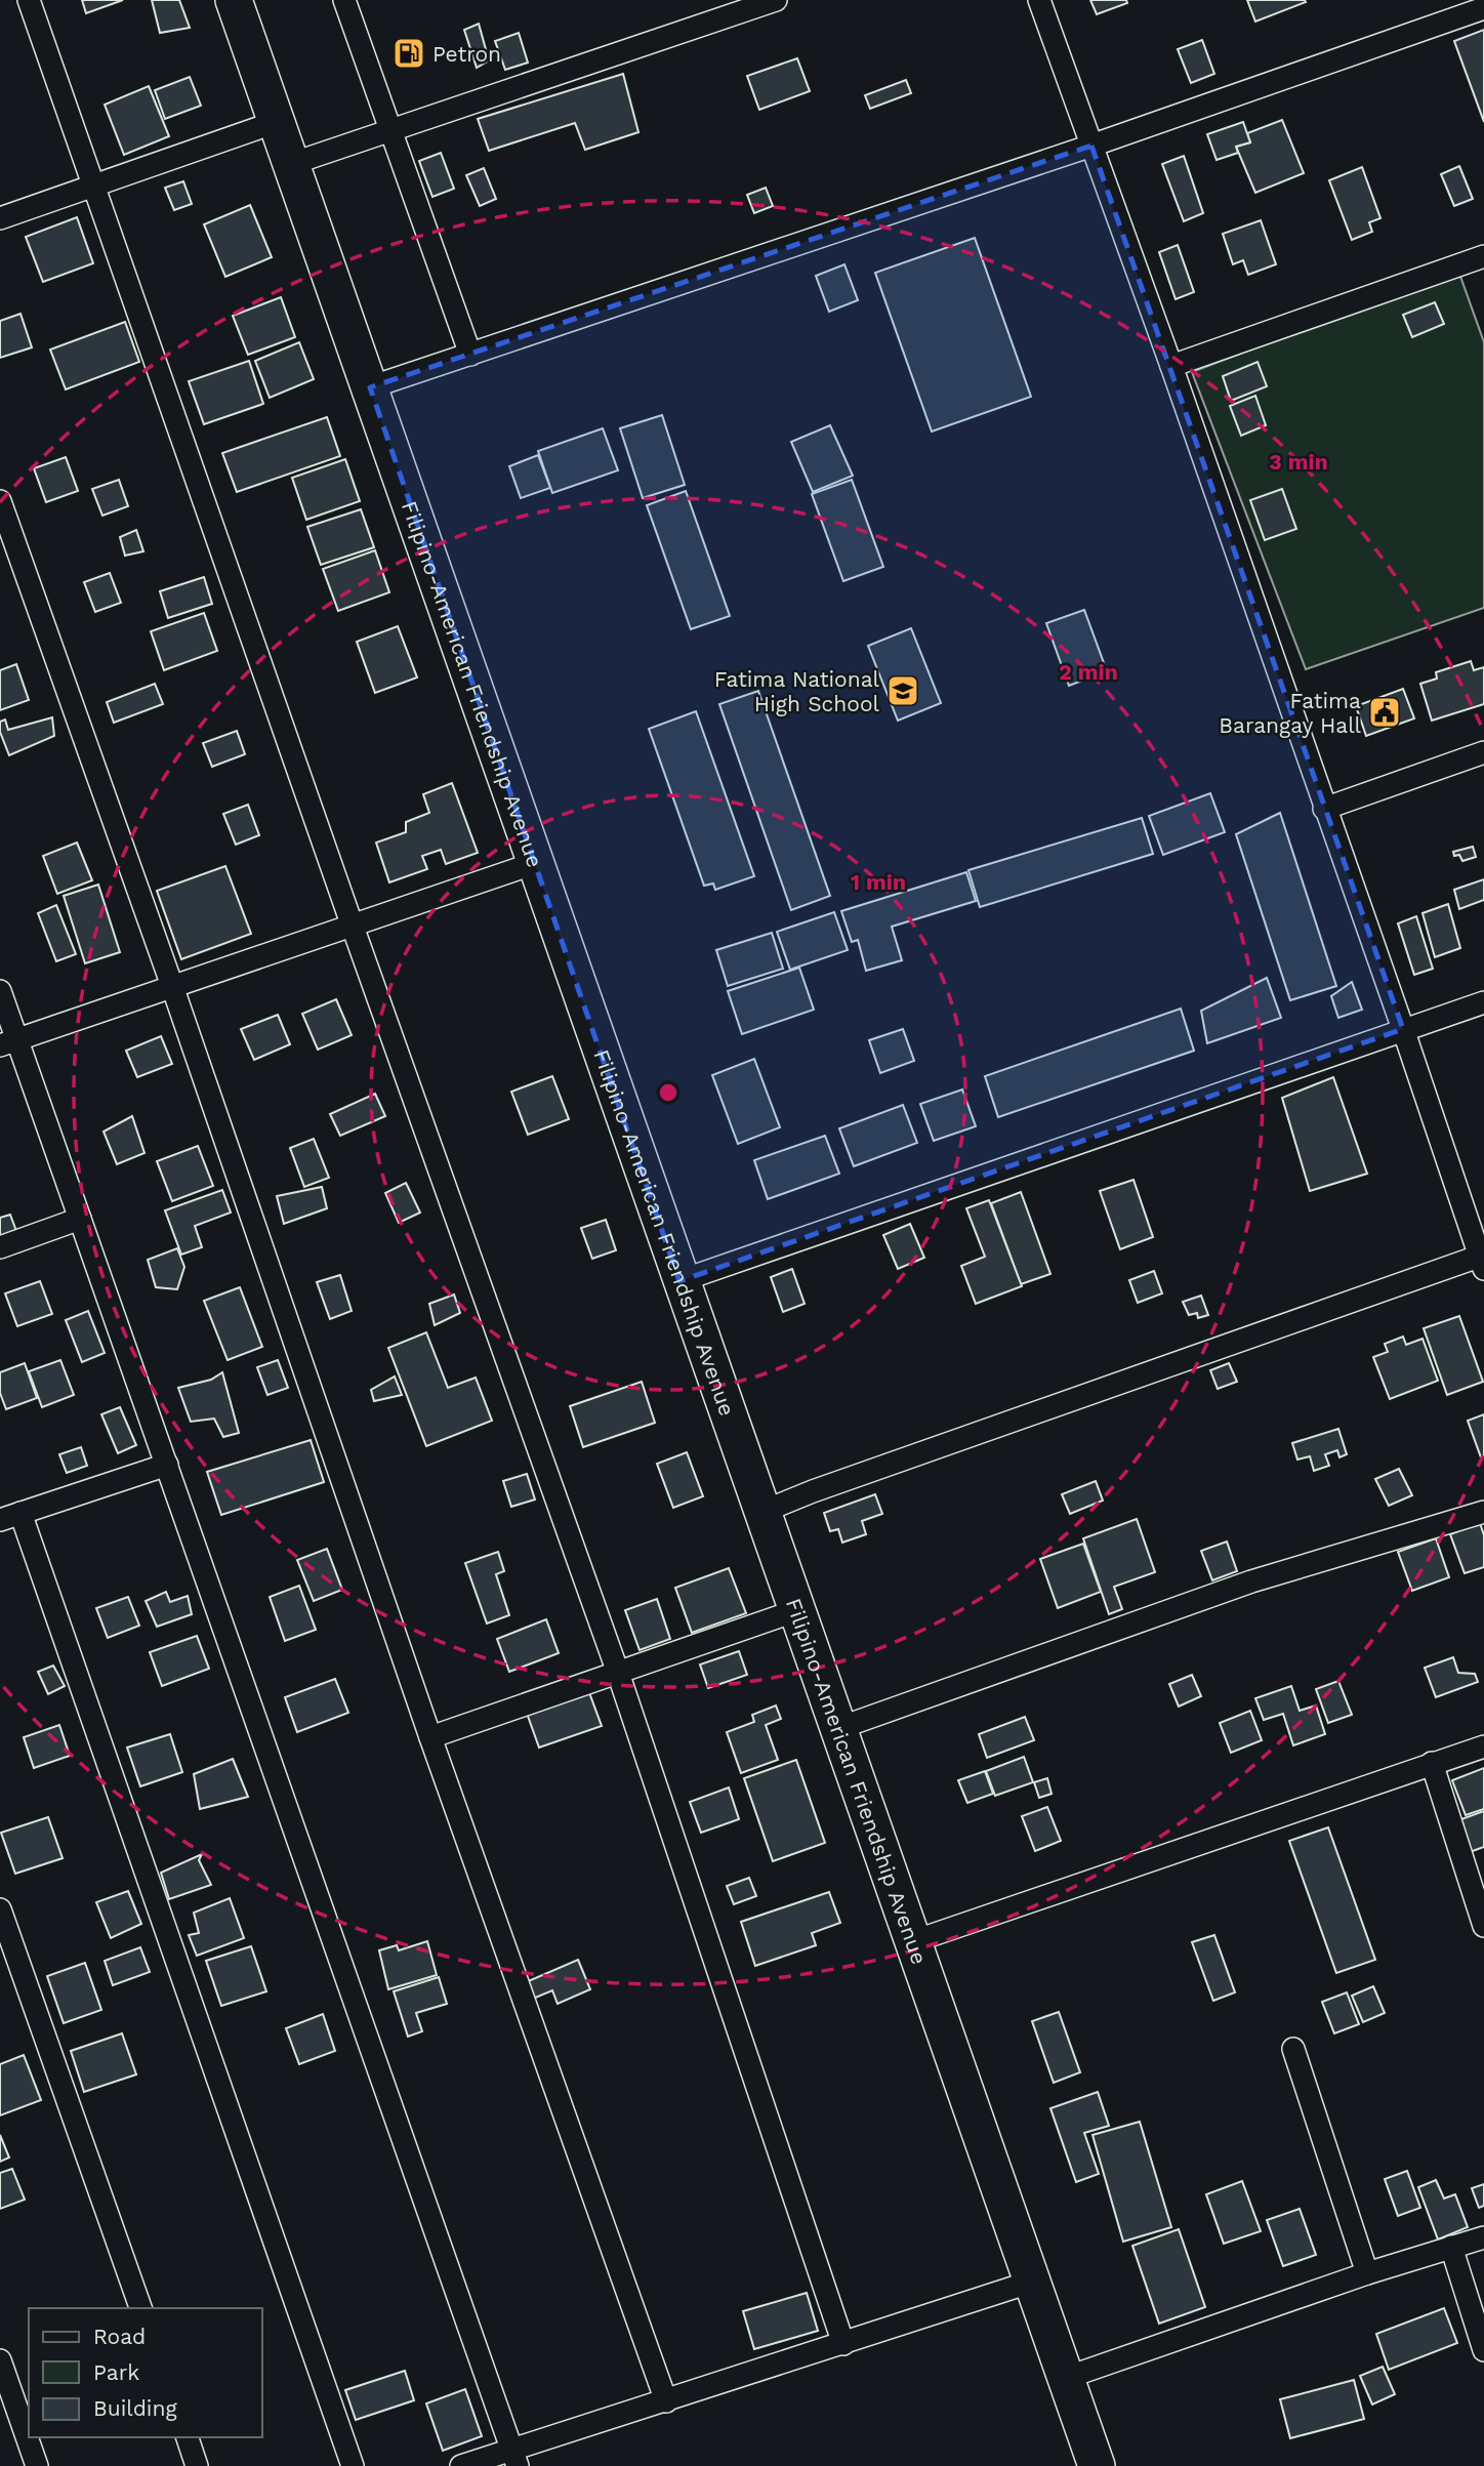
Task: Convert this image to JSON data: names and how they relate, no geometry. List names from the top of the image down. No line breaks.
{"streets":{"main road":["Filipino-American Friendship Avenue"]},"places":{"fuel station":["Petron"],"school or university":["Fatima National High School"],"public building":["Fatima Barangay Hall"]},"legend":["Road","Park","Building"],"rings":["3 min","2 min","1 min"]}
